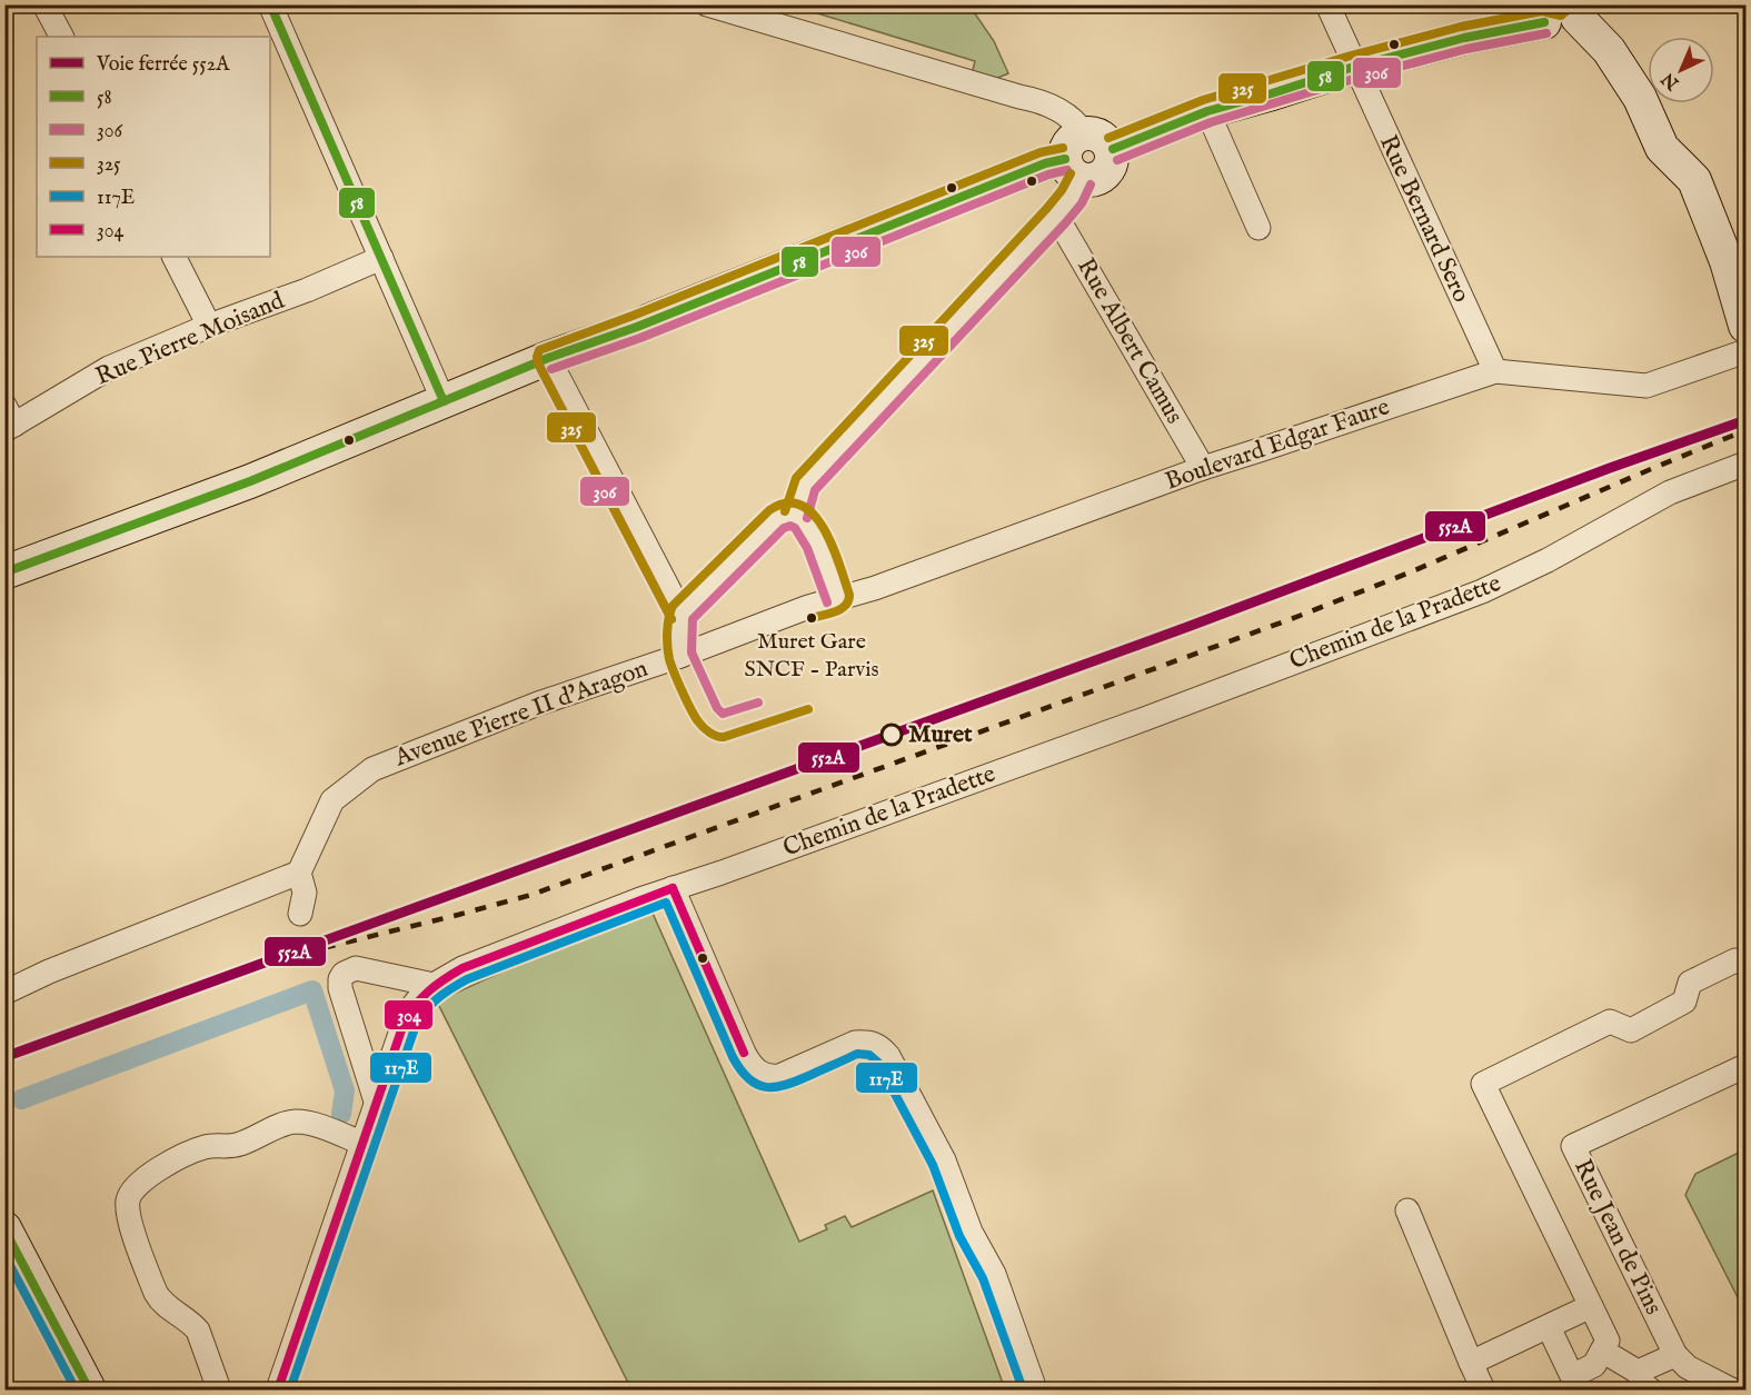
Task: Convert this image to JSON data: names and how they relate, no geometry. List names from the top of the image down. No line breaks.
{"streets":{"street":["Rue Bernard Sero","Rue Pierre Moisand","Rue Albert Camus","Boulevard Edgar Faure","Chemin de la Pradette","Avenue Pierre II d'Aragon","Rue Jean de Pins"]},"crossings":[["Rue Bernard Sero","Boulevard Edgar Faure"],["Rue Albert Camus","Boulevard Edgar Faure"],["Boulevard Edgar Faure","Avenue Pierre II d'Aragon"]],"places":["Muret Gare SNCF - Parvis","Muret"],"lines":["transit line 58","transit line 325","transit line 306","rail line 552A","transit line 304","transit line 117E"],"legend":["Voie ferrée 552A","58","306","325","117E","304"],"north":"bottom left"}
